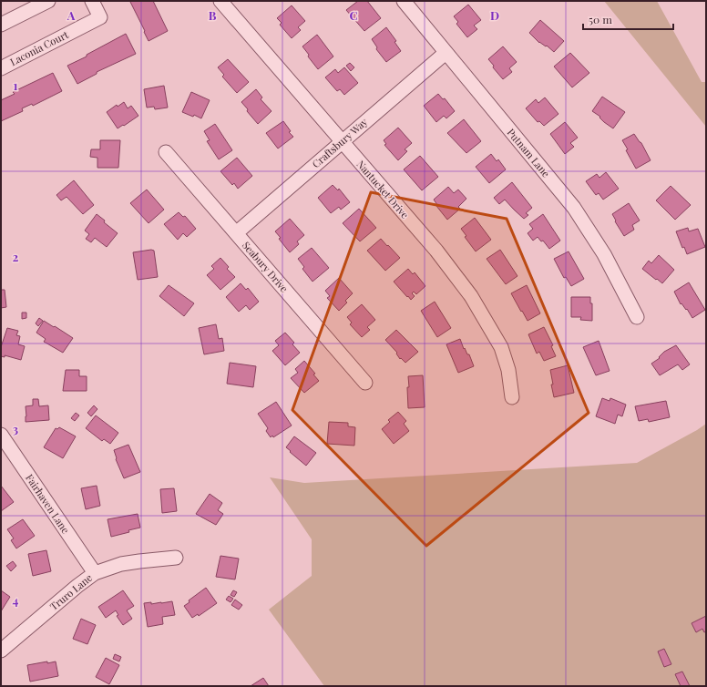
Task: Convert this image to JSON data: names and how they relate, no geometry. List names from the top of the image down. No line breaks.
{"streets":{"street":["Laconia Court","Craftsbury Way","Putnam Lane","Nantucket Drive","Seabury Drive","Fairhaven Lane","Truro Lane"]},"crossings":[["Craftsbury Way","Putnam Lane"],["Craftsbury Way","Nantucket Drive"],["Craftsbury Way","Seabury Drive"],["Fairhaven Lane","Truro Lane"]],"scale_bar":"50 m","grid":{"columns":["A","B","C","D"],"rows":["1","2","3","4"]}}
